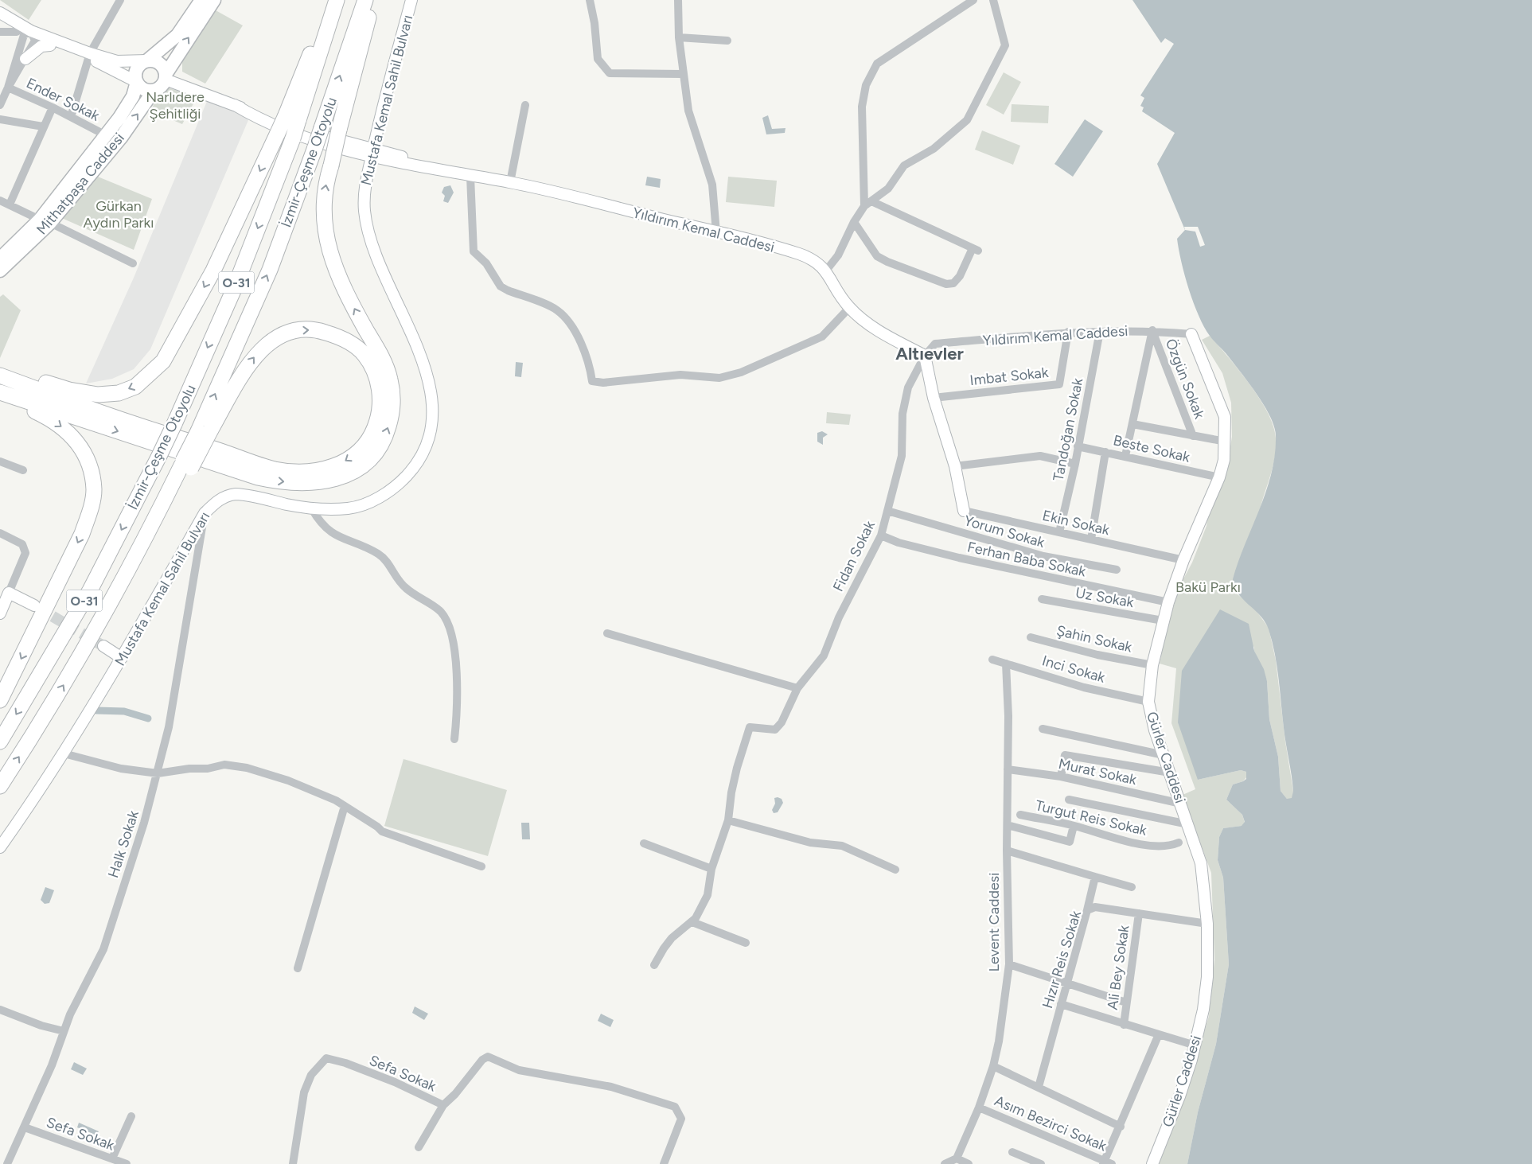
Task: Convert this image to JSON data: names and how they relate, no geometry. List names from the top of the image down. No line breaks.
{"streets":{"highway":["İzmir-Çeşme Otoyolu","O-31"],"main road":["Mithatpaşa Caddesi"],"street":["Ender Sokak","Mustafa Kemal Sahil Bulvarı","Yıldırım Kemal Caddesi","Imbat Sokak","Özgün Sokak","Tandoğan Sokak","Beste Sokak","Ekin Sokak","Yorum Sokak","Fidan Sokak","Ferhan Baba Sokak","Uz Sokak","Şahin Sokak","Inci Sokak","Gürler Caddesi","Murat Sokak","Turgut Reis Sokak","Halk Sokak","Levent Caddesi","Hızır Reis Sokak","Ali Bey Sokak","Sefa Sokak","Asım Bezirci Sokak"]},"crossings":[["Ender Sokak","Mithatpaşa Caddesi"],["Mustafa Kemal Sahil Bulvarı","Yıldırım Kemal Caddesi"],["Mustafa Kemal Sahil Bulvarı","Halk Sokak"],["Mithatpaşa Caddesi","Yıldırım Kemal Caddesi"],["Yıldırım Kemal Caddesi","Imbat Sokak"],["Yıldırım Kemal Caddesi","Özgün Sokak"],["Yıldırım Kemal Caddesi","Tandoğan Sokak"],["Yıldırım Kemal Caddesi","Fidan Sokak"],["Yıldırım Kemal Caddesi","Gürler Caddesi"],["Tandoğan Sokak","Beste Sokak"],["Tandoğan Sokak","Ekin Sokak"],["Beste Sokak","Gürler Caddesi"],["Ekin Sokak","Gürler Caddesi"],["Yorum Sokak","Fidan Sokak"],["Fidan Sokak","Ferhan Baba Sokak"],["Ferhan Baba Sokak","Gürler Caddesi"],["Uz Sokak","Gürler Caddesi"],["Şahin Sokak","Gürler Caddesi"],["Inci Sokak","Gürler Caddesi"],["Inci Sokak","Levent Caddesi"],["Gürler Caddesi","Murat Sokak"],["Gürler Caddesi","Hızır Reis Sokak"],["Murat Sokak","Levent Caddesi"],["Halk Sokak","Sefa Sokak"],["Levent Caddesi","Asım Bezirci Sokak"],["Hızır Reis Sokak","Ali Bey Sokak"]],"districts":["Altıevler"],"parks":["Narlıdere Şehitliği","Gürkan Aydın Parkı","Bakü Parkı"]}
